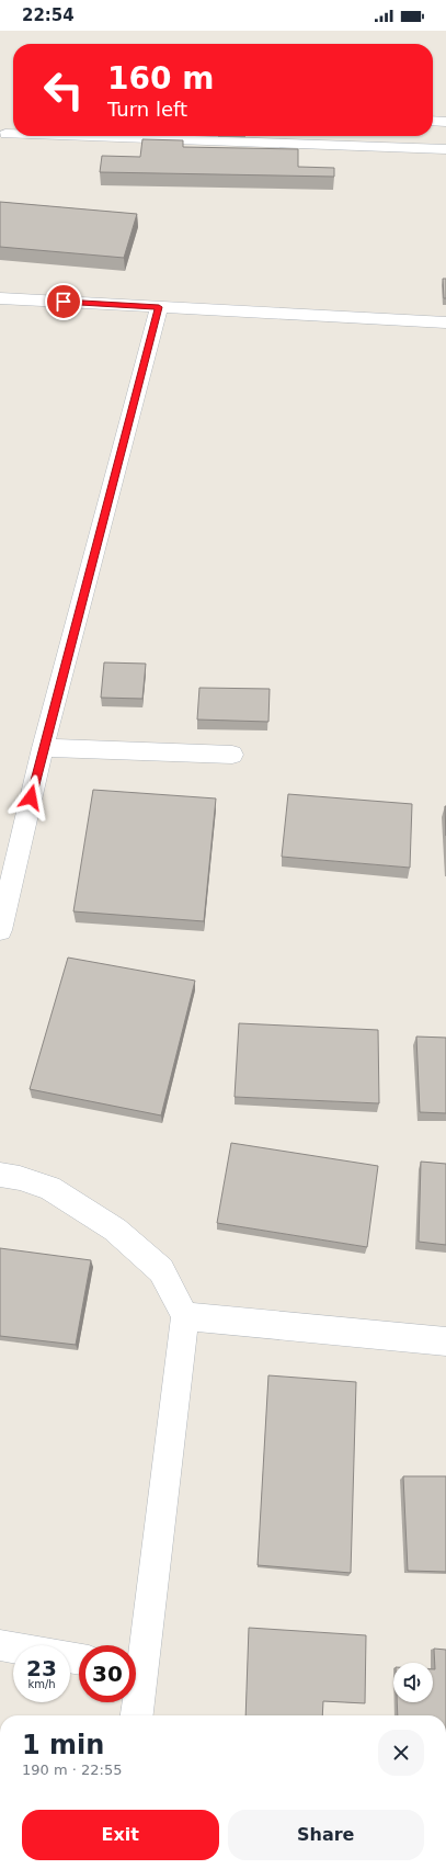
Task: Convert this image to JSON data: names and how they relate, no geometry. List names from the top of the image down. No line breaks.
{"page":{"status":"22:54","turn":["160 m","Turn left"],"speed":"23 km/h","limit":"30","heading":["1 min","190 m · 22:55"],"buttons":["Exit","Share"]}}
